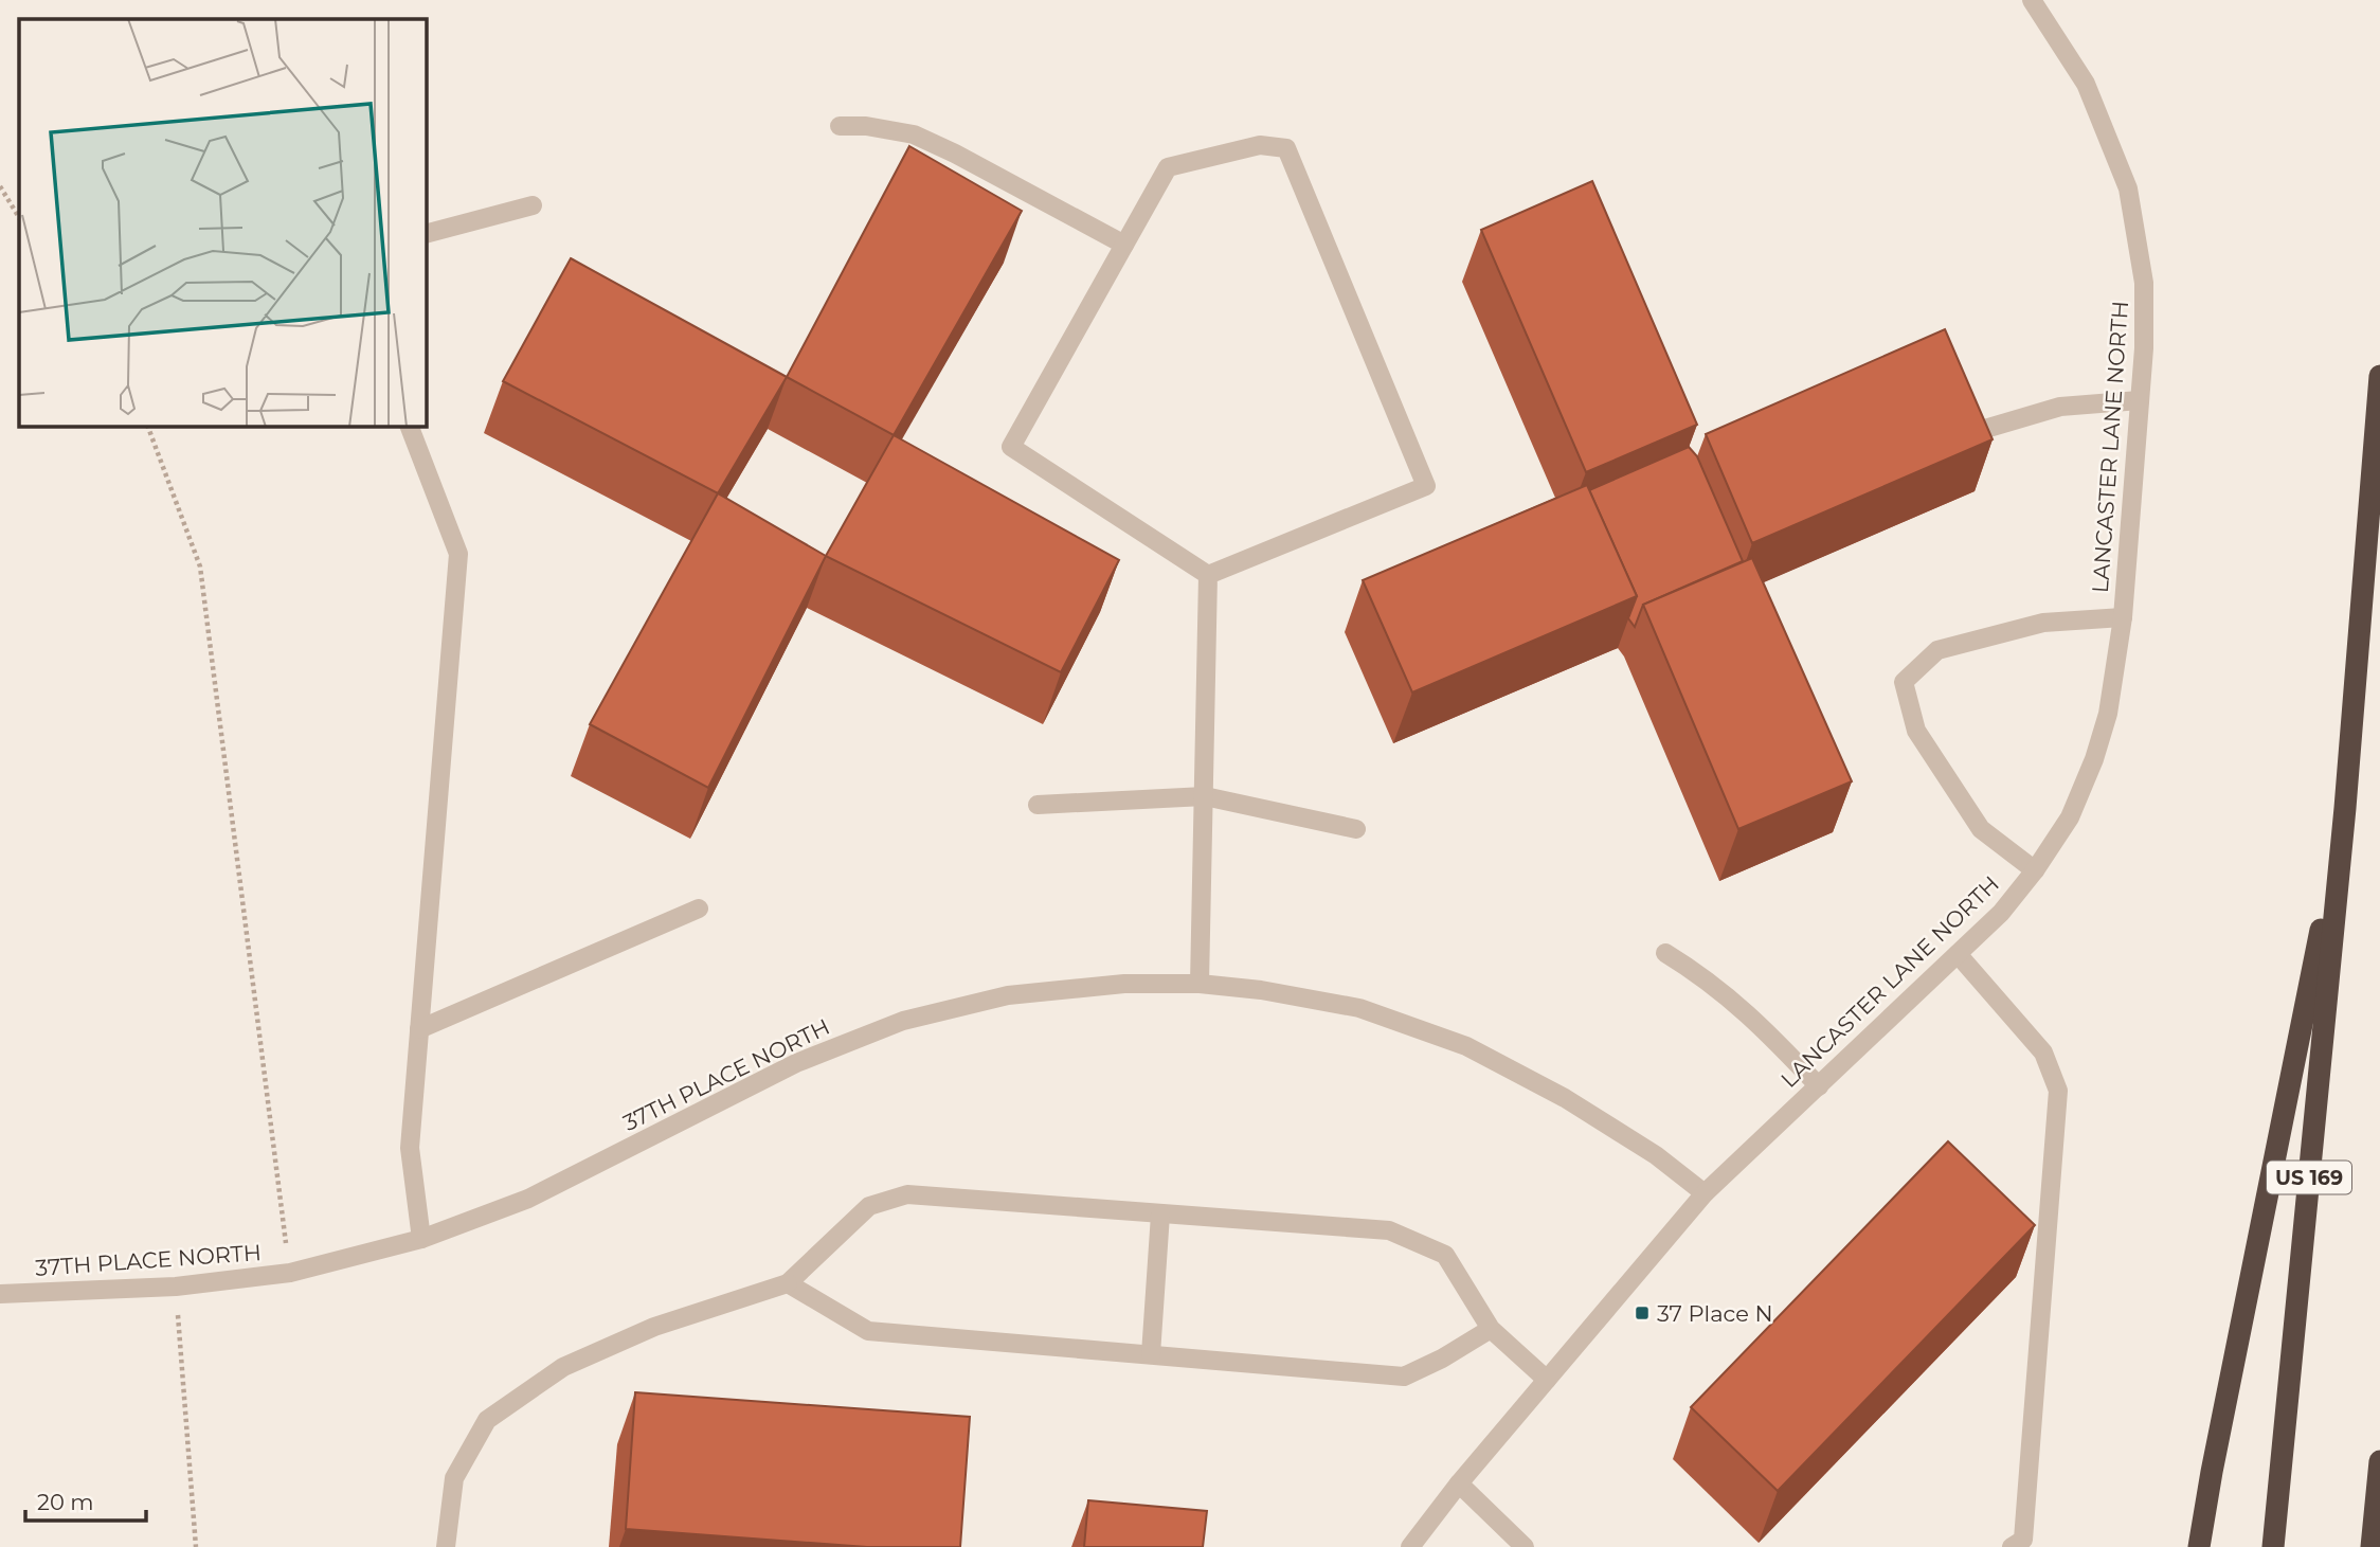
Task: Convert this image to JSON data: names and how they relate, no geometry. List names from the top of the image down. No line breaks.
{"streets":{"highway":["US 169"],"street":["LANCASTER LANE NORTH","37TH PLACE NORTH"]},"crossings":[["LANCASTER LANE NORTH","37TH PLACE NORTH"]],"places":{"transit":["37 Place N"]},"scale_bar":"20 m"}
